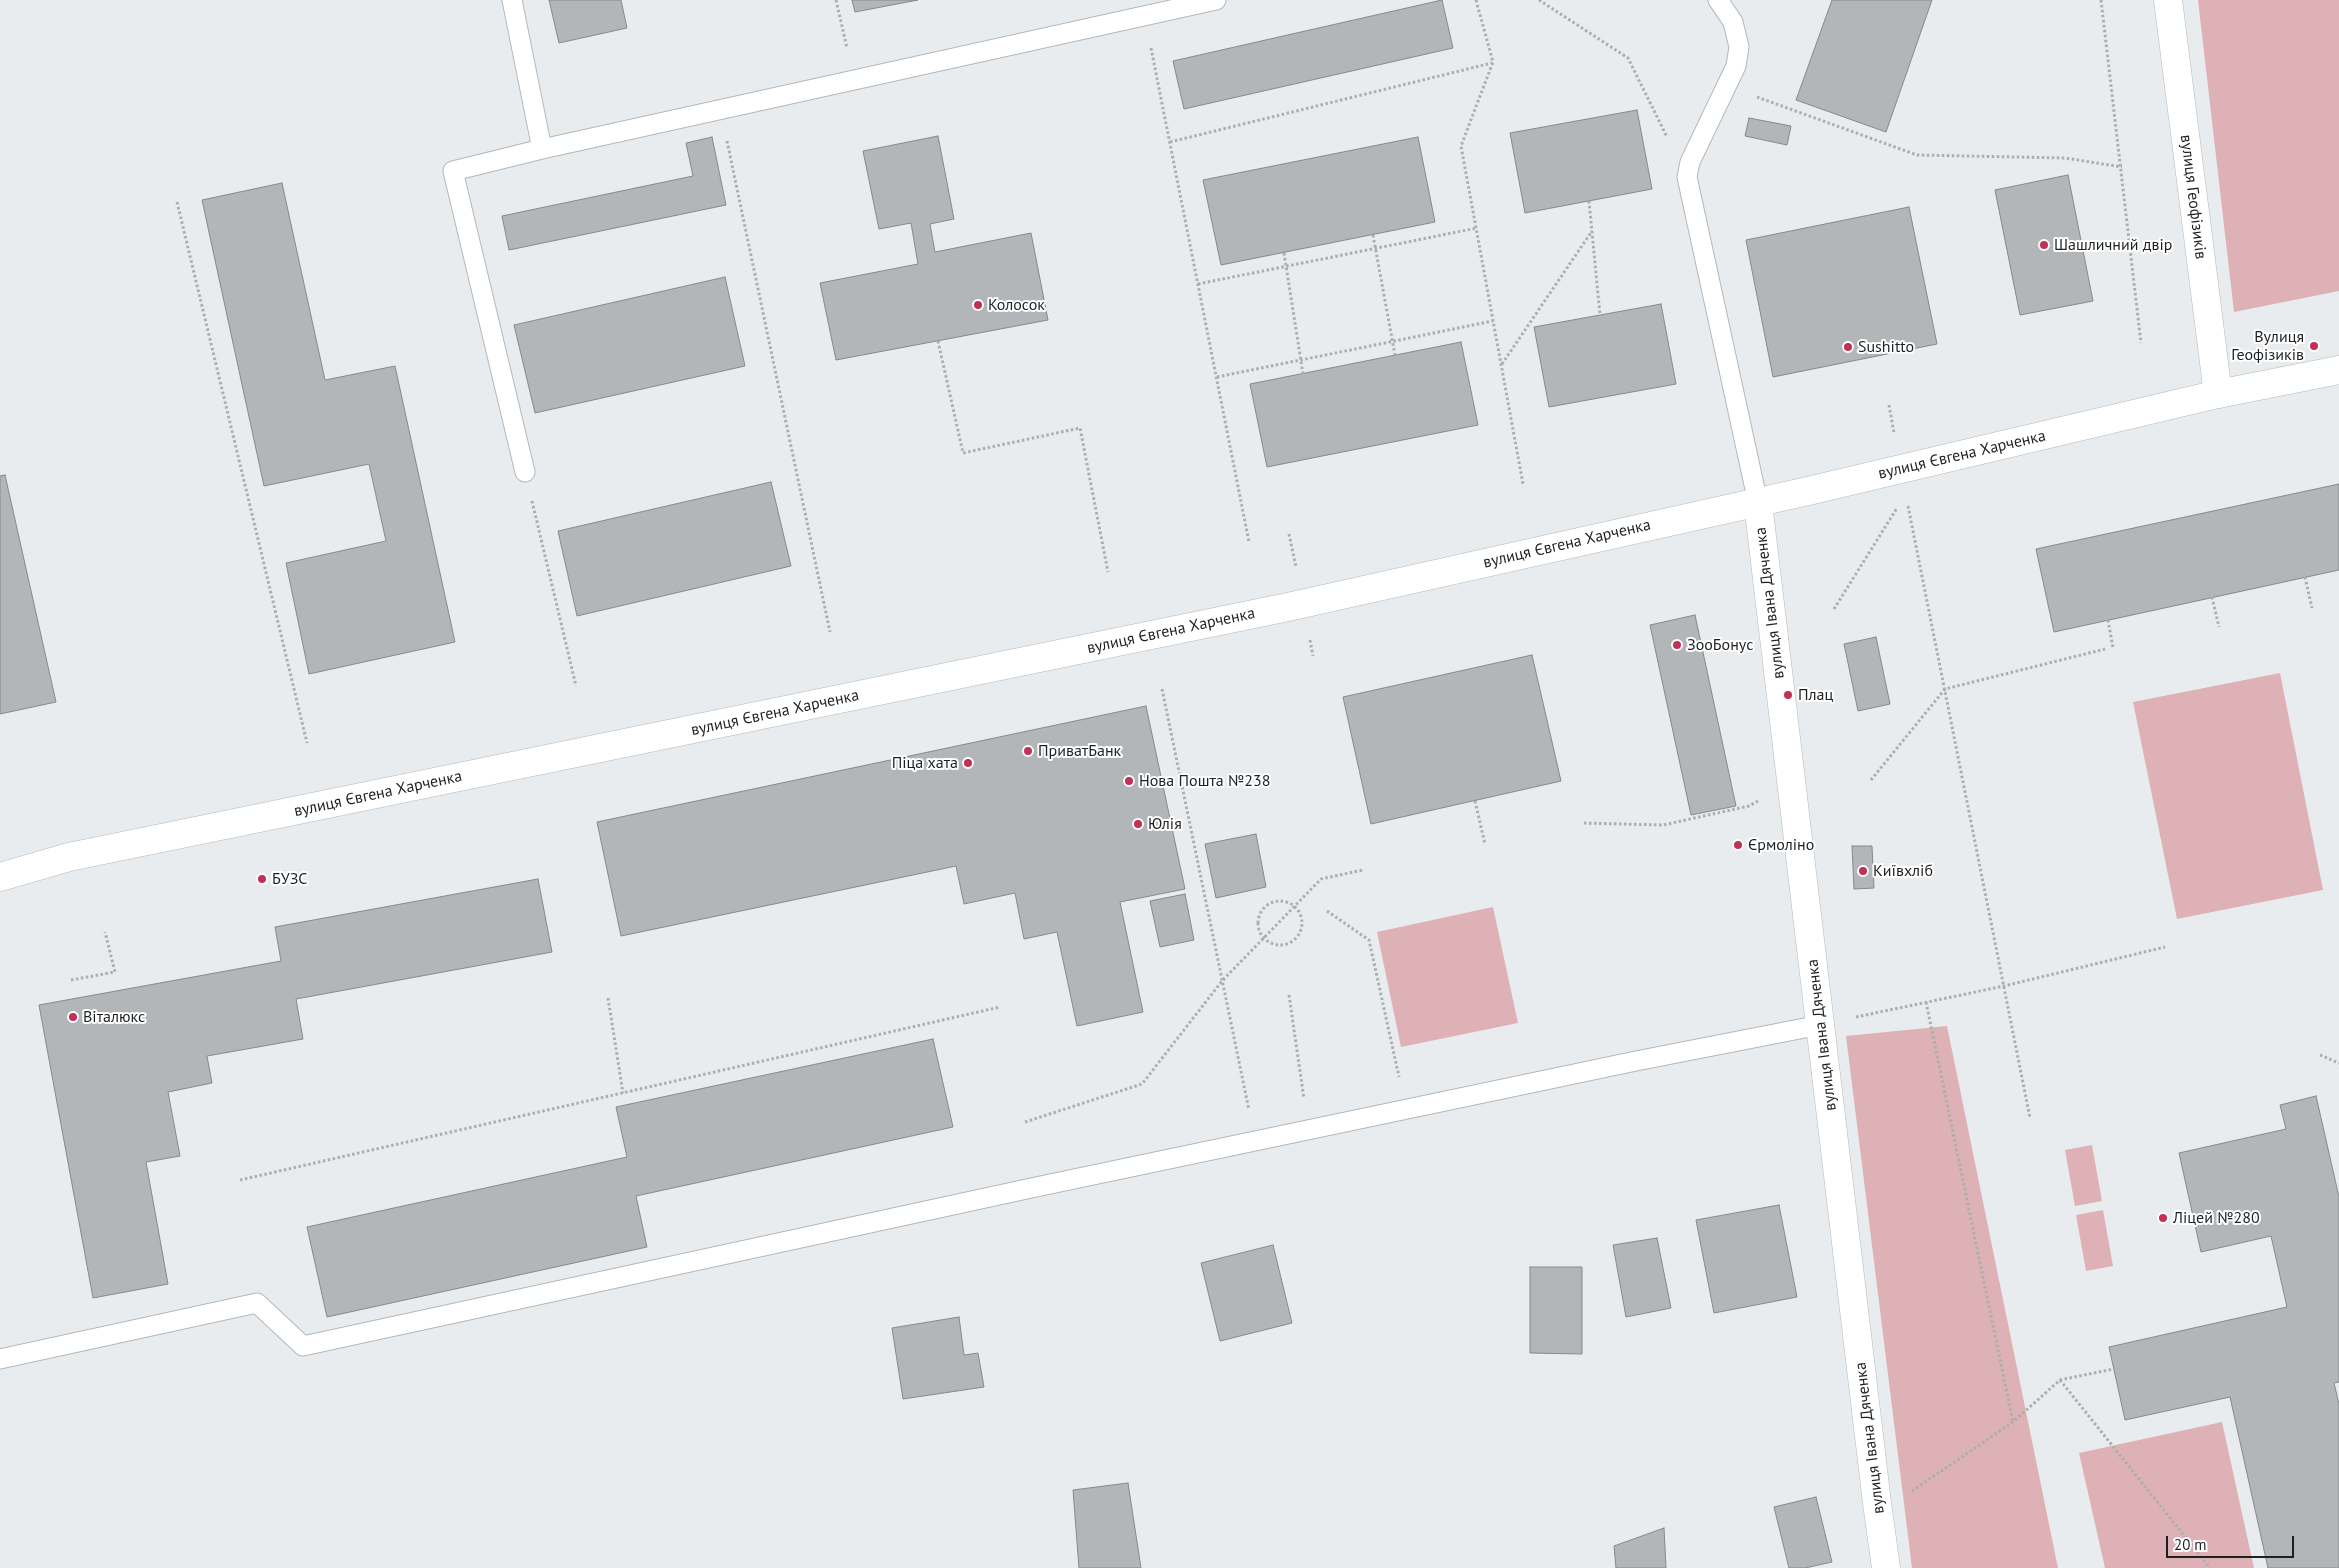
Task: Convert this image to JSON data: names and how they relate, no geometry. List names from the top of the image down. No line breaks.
{"streets":{"main road":["вулиця Геофізиків","вулиця Євгена Харченка","вулиця Івана Дяченка"]},"crossings":[["вулиця Геофізиків","вулиця Євгена Харченка"],["вулиця Євгена Харченка","вулиця Івана Дяченка"]],"places":["Шашличний двір","Колосок","Вулиця Геофізиків","Sushitto","ЗооБонус","Плац","ПриватБанк","Піца хата","Нова Пошта №238","Юлія","Єрмоліно","Київхліб","БУЗС","Віталюкс","Ліцей №280"],"scale_bar":"20 m"}
